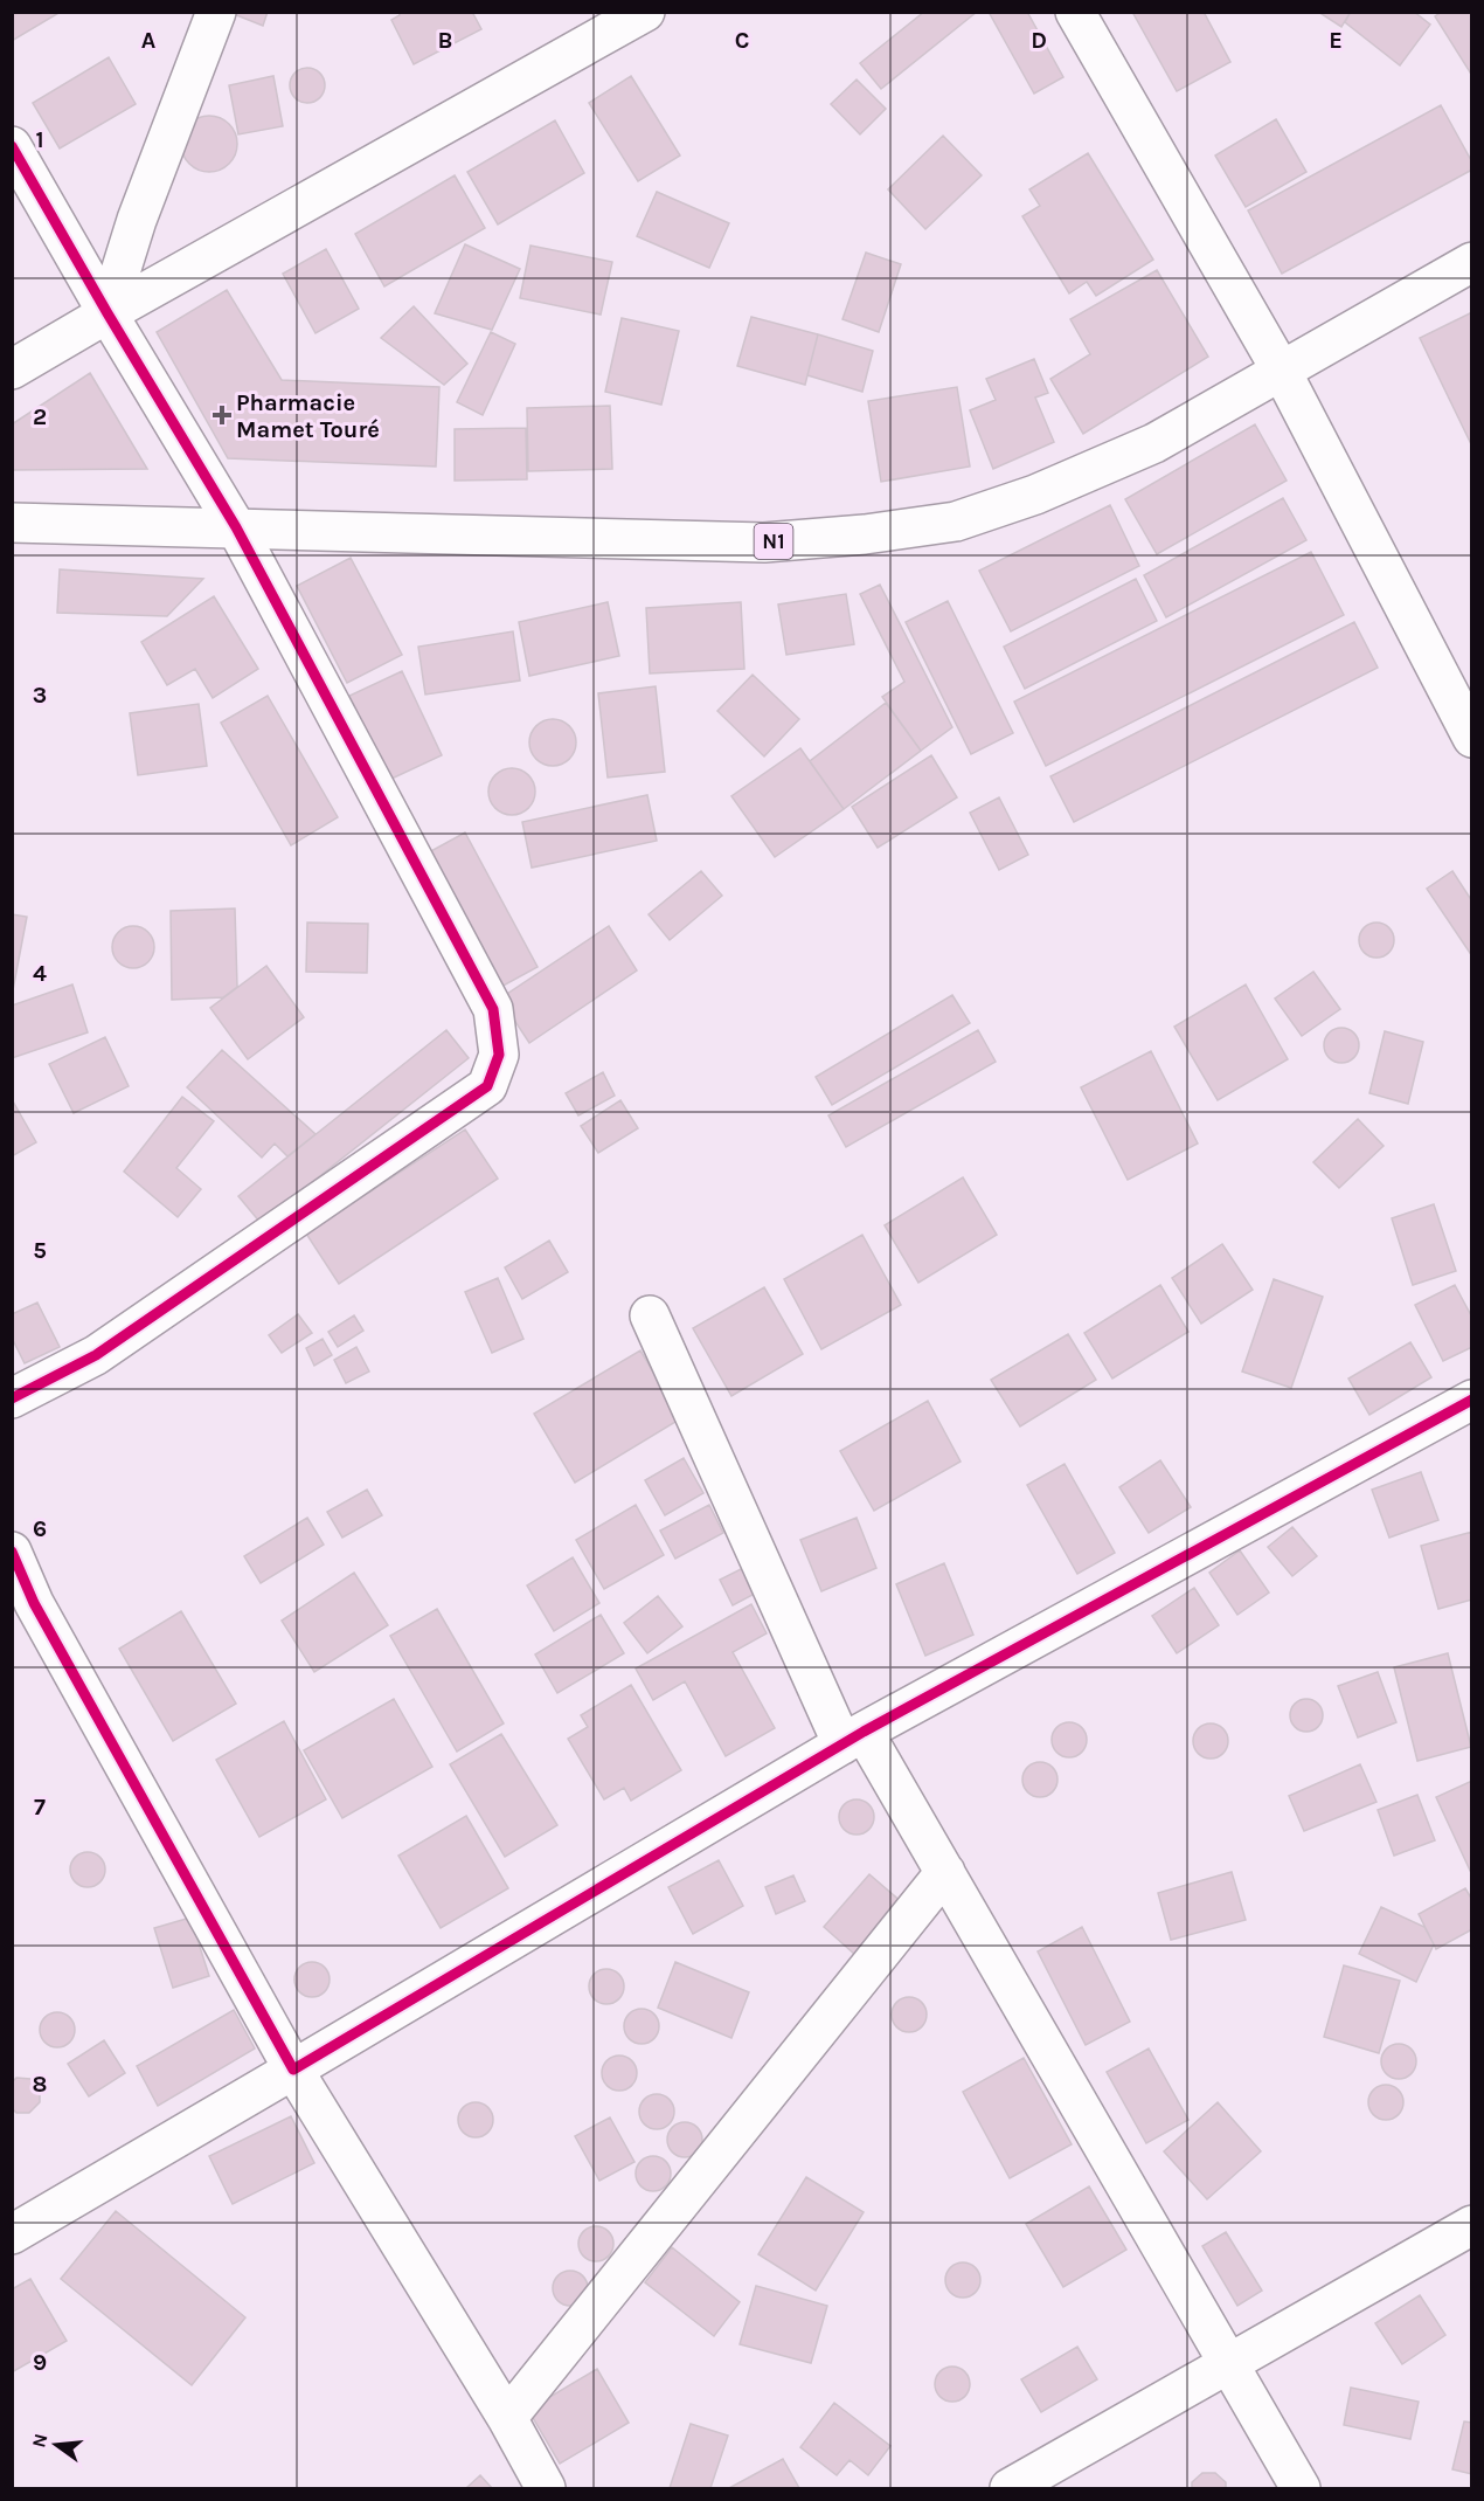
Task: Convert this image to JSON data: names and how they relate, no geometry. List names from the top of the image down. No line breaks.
{"streets":{"main road":["N1"]},"places":{"health":["Pharmacie Mamet Touré"]},"north":"left","grid":{"columns":["A","B","C","D","E"],"rows":["1","2","3","4","5","6","7","8","9"]}}
